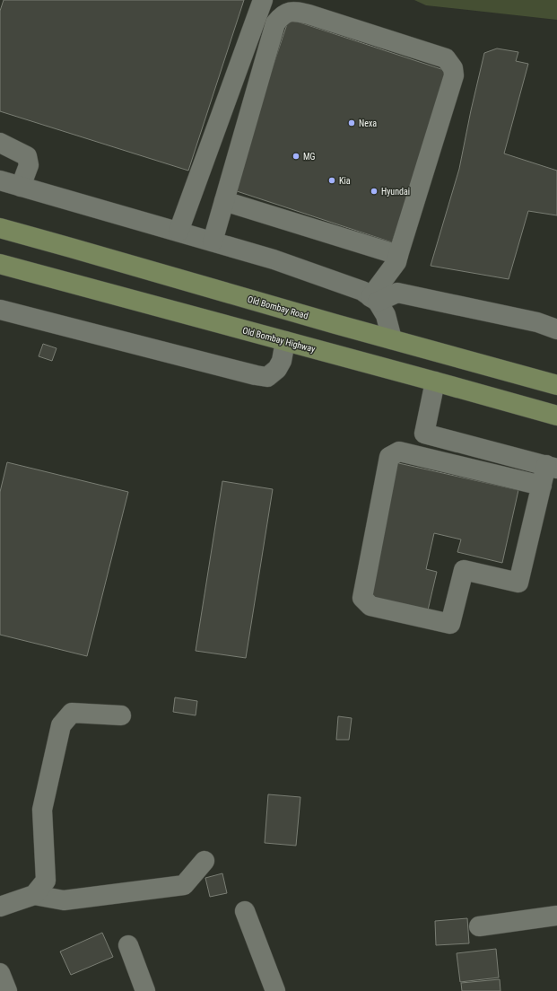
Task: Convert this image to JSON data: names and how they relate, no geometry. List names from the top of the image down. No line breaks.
{"streets":{"main road":["Old Bombay Road","Old Bombay Highway"]},"places":["Nexa","MG","Kia","Hyundai"]}
